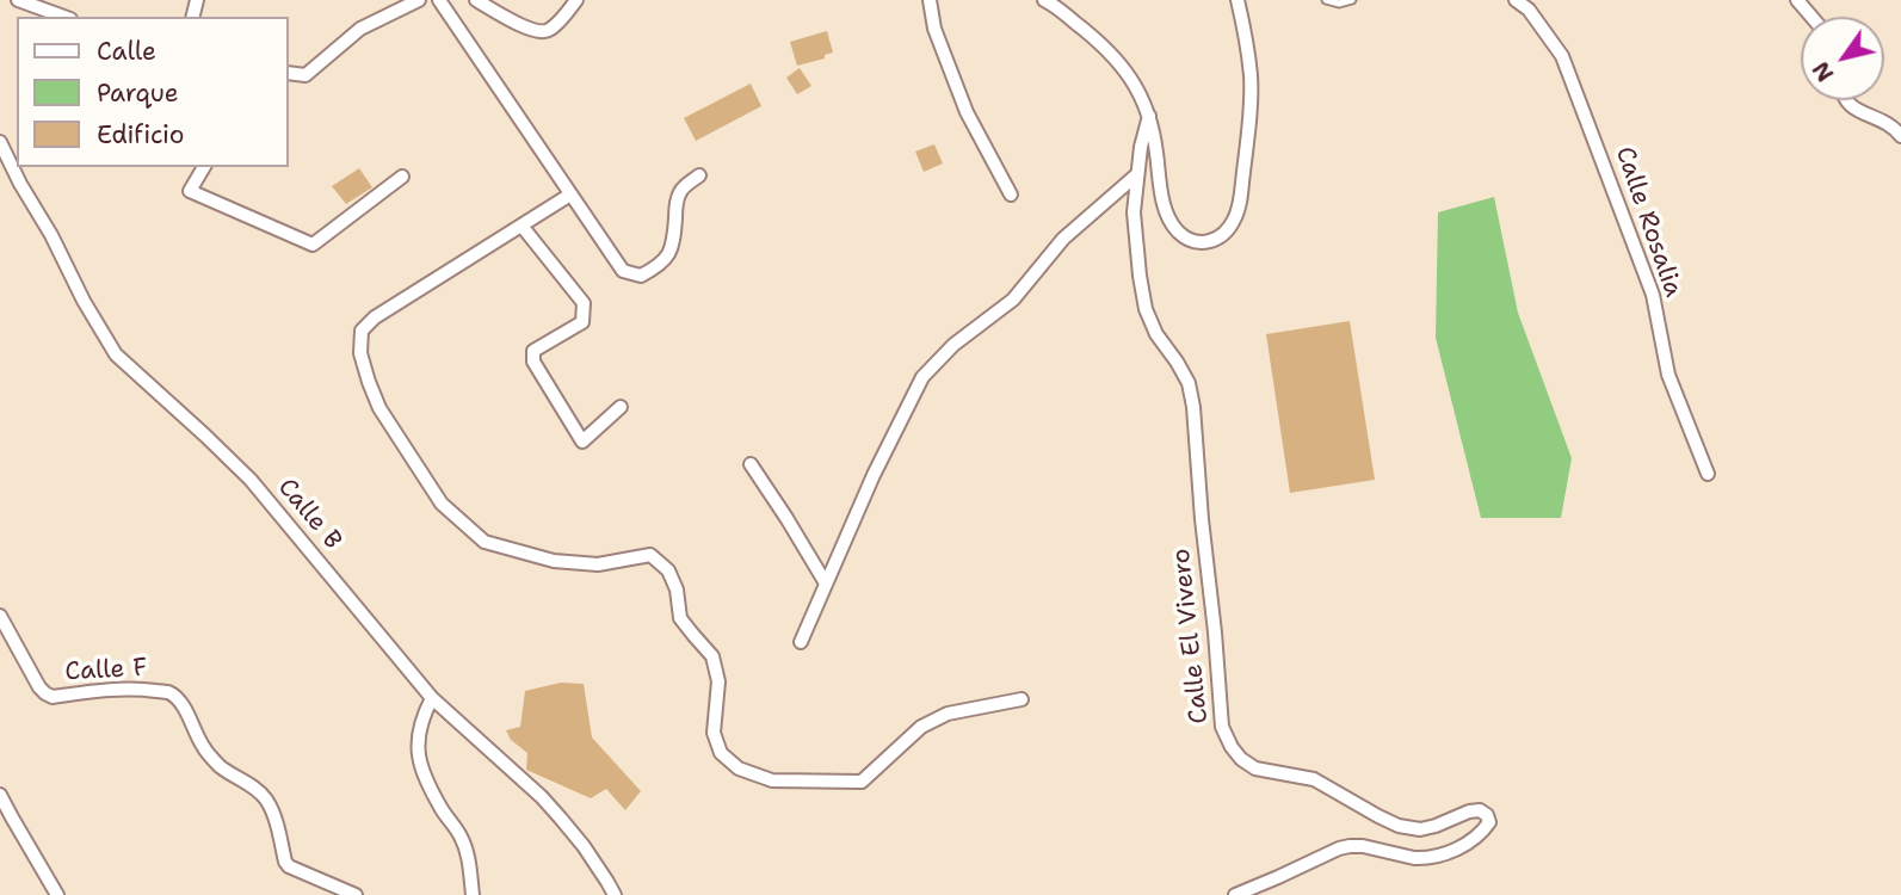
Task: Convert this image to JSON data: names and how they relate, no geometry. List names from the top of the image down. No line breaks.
{"streets":{"street":["Calle Rosalia","Calle B","Calle El Vivero","Calle F"]},"legend":["Calle","Parque","Edificio"],"north":"bottom left"}
